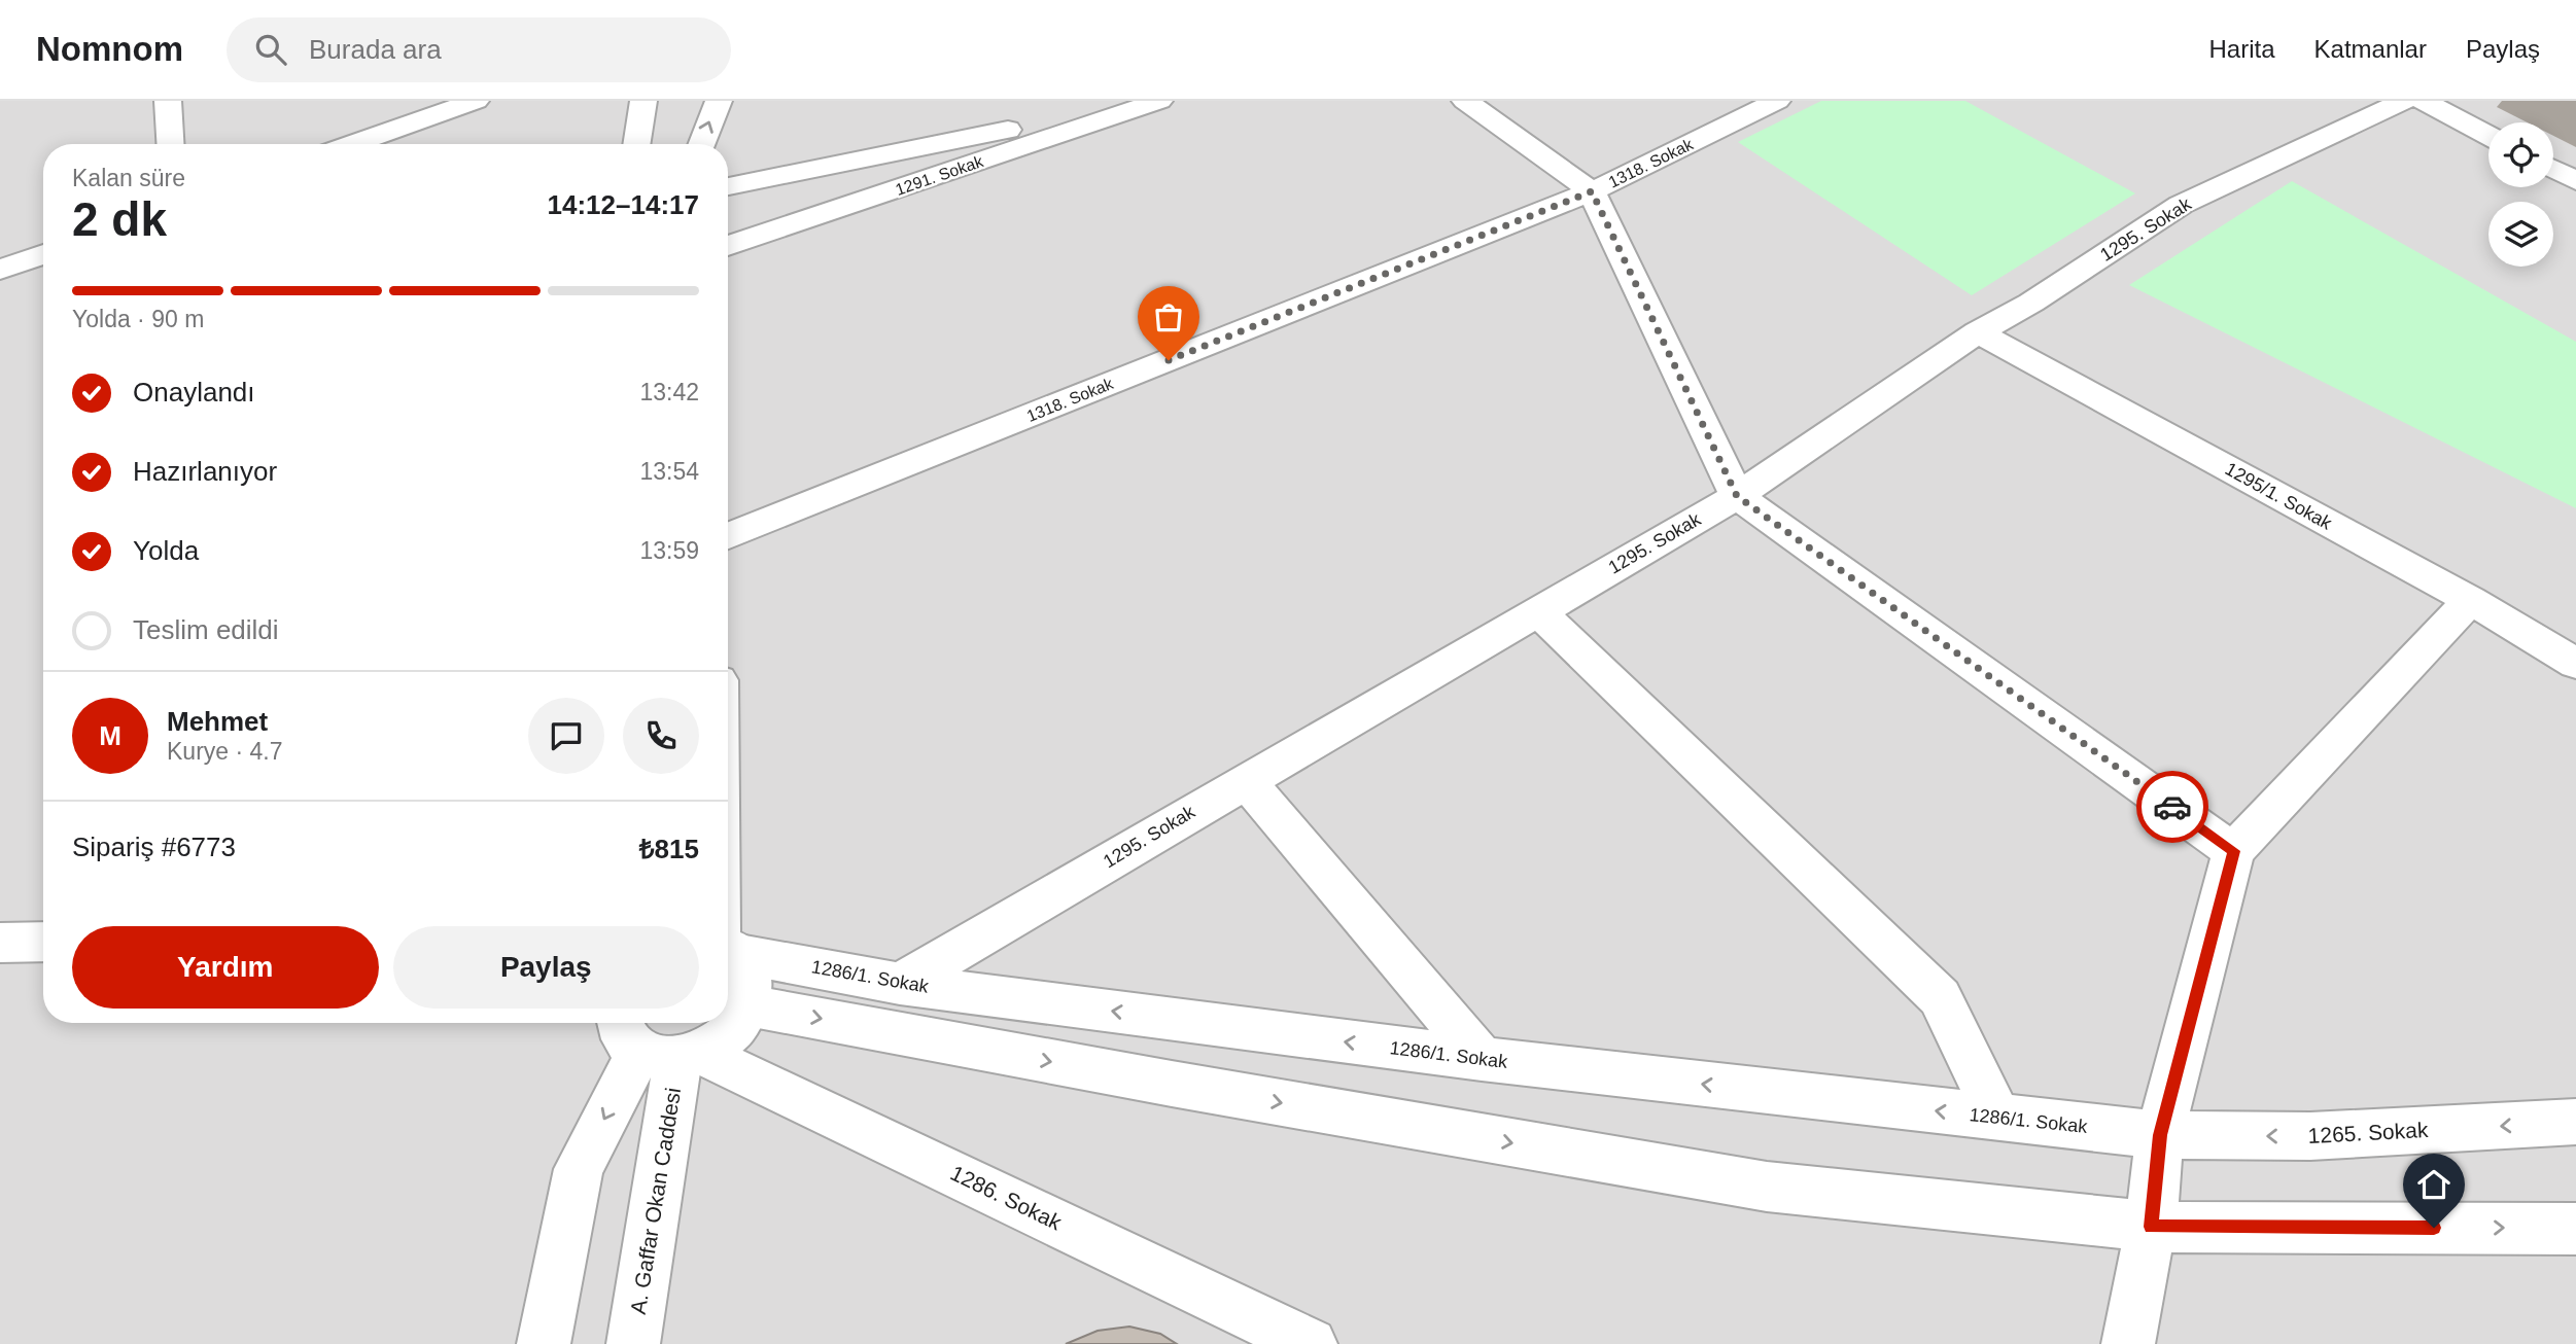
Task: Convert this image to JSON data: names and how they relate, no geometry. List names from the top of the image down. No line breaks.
{"streets":{"street":["1318. Sokak","1291. Sokak","1295. Sokak","1295/1. Sokak","1286/1. Sokak","1265. Sokak","1286. Sokak","A. Gaffar Okan Caddesi"]},"crossings":[["1295. Sokak","1295/1. Sokak"],["1295. Sokak","1286/1. Sokak"],["1286/1. Sokak","1265. Sokak"],["1286. Sokak","A. Gaffar Okan Caddesi"]],"page":{"header":"Nomnom","search":"Burada ara","nav":["Harita","Katmanlar","Paylaş"],"heading":["2 dk","Kalan süre","14:12–14:17"],"panel":["Mehmet","Kurye · 4.7","Sipariş #6773","₺815"],"bar":"Yolda · 90 m","list":[["Onaylandı","13:42"],["Hazırlanıyor","13:54"],["Yolda","13:59"],"Teslim edildi"],"round":"M","buttons":["Yardım","Paylaş"]}}
